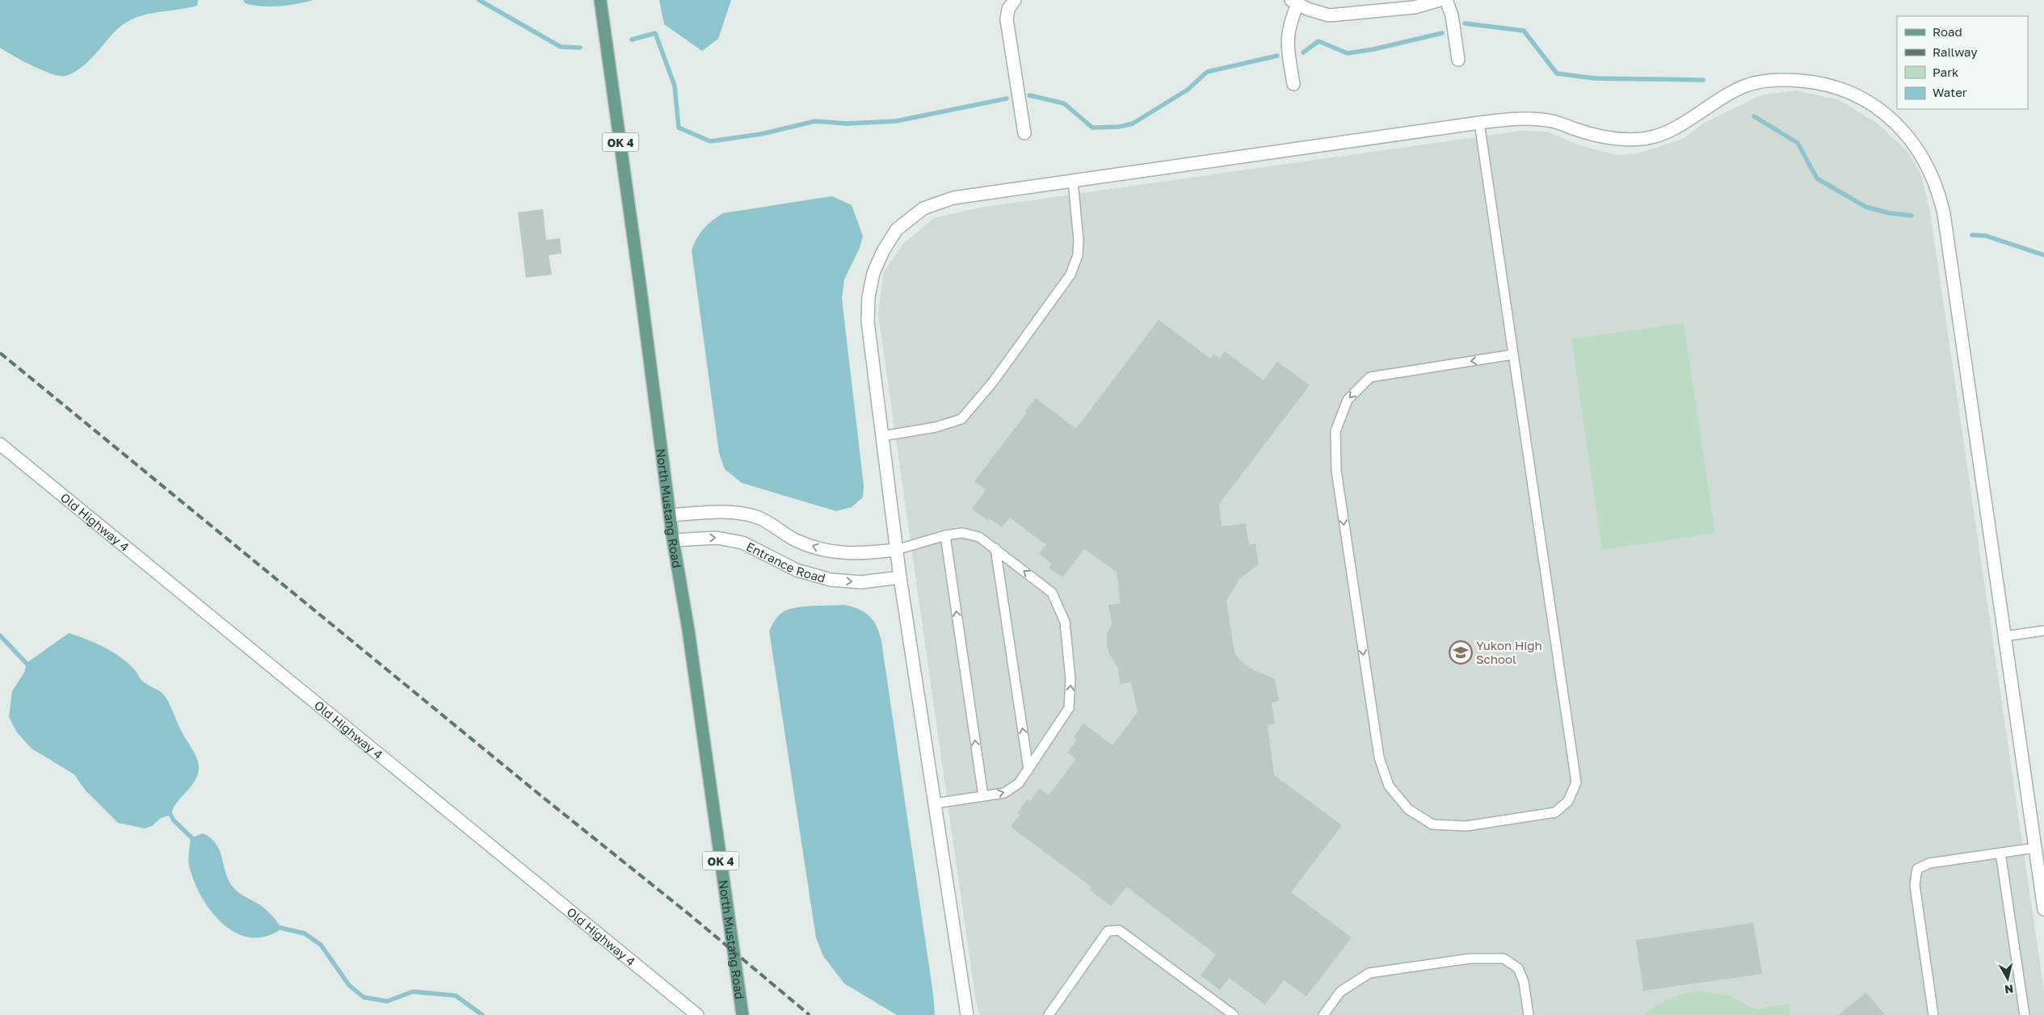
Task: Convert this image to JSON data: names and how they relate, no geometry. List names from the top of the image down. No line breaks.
{"streets":{"main road":["OK 4","North Mustang Road"],"street":["Old Highway 4","Entrance Road"]},"crossings":[["North Mustang Road","Entrance Road"]],"places":{"school or university":["Yukon High School"]},"legend":["Road","Railway","Park","Water"],"north":"bottom"}
